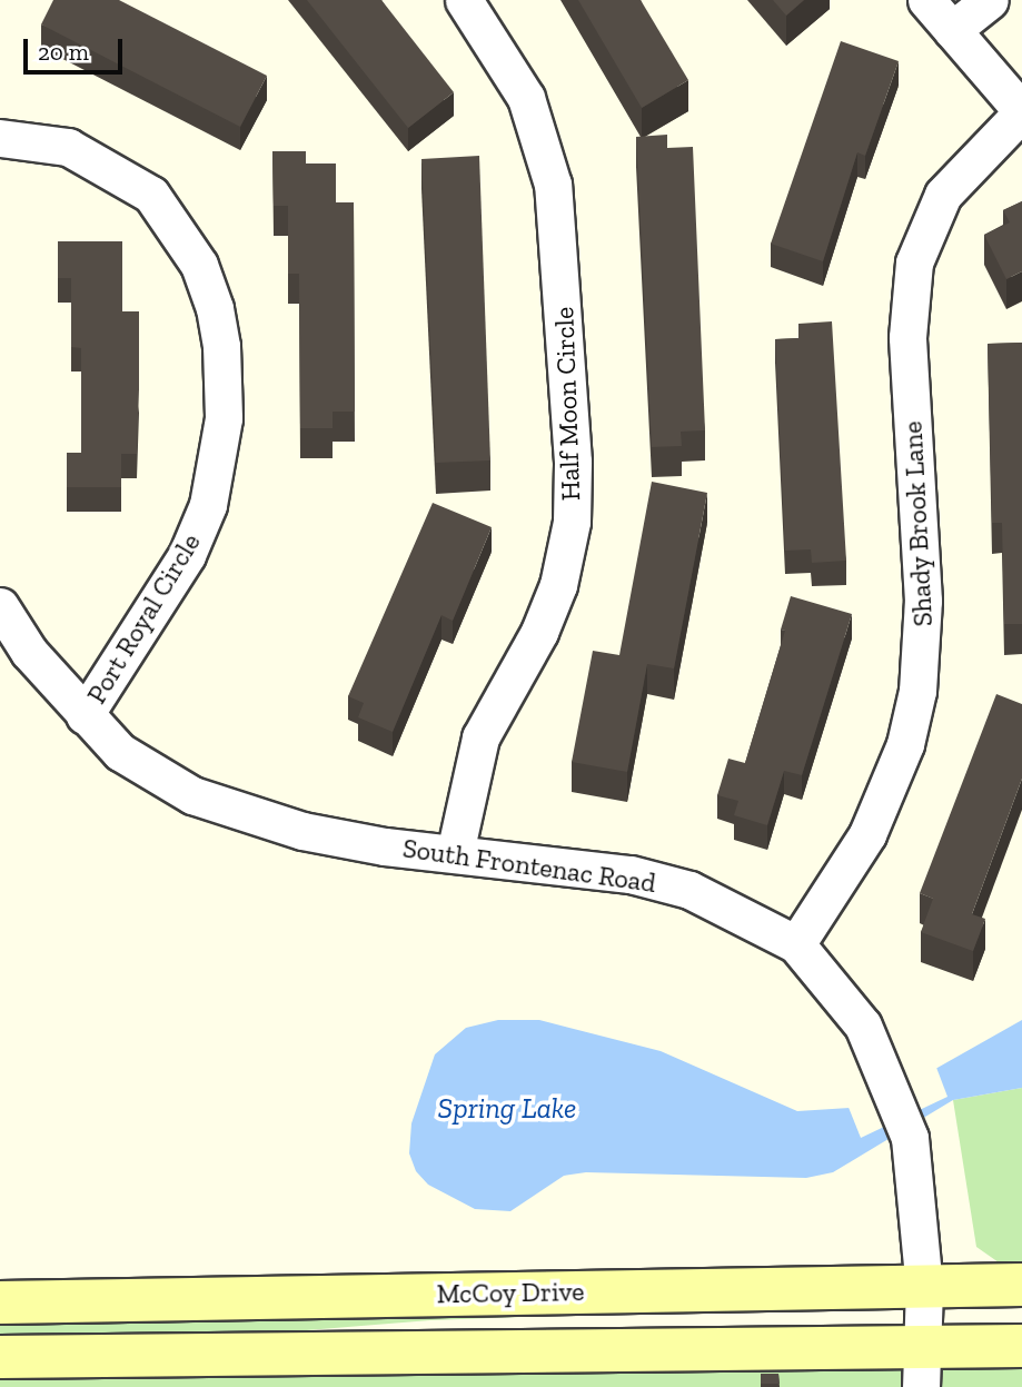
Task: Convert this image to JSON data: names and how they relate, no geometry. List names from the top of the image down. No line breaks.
{"streets":{"street":["Half Moon Circle","Shady Brook Lane","Port Royal Circle","South Frontenac Road","McCoy Drive"]},"crossings":[["Half Moon Circle","South Frontenac Road"],["Shady Brook Lane","South Frontenac Road"],["Port Royal Circle","South Frontenac Road"],["South Frontenac Road","McCoy Drive"]],"water":["Spring Lake"],"scale_bar":"20 m"}
